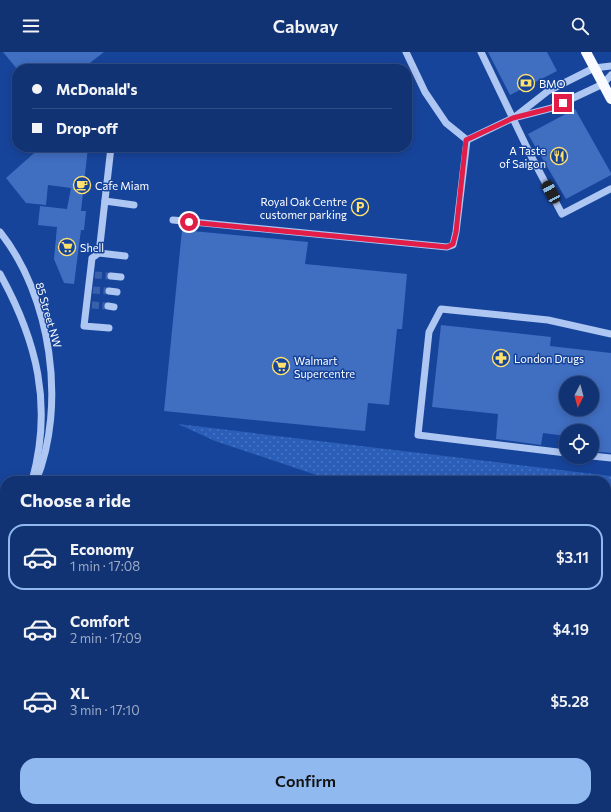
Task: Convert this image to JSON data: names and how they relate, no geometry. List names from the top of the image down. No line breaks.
{"streets":{"street":["85 Street NW"]},"places":{"bank":["BMO"],"restaurant":["A Taste of Saigon"],"cafe":["Cafe Miam"],"parking":["Royal Oak Centre customer parking"],"supermarket":["Shell","Walmart Supercentre"],"pharmacy":["London Drugs"]},"north":"bottom","page":{"header":"Cabway","banner":["McDonald's","Drop-off"],"heading":"Choose a ride","list":[{"name":"Economy","note":"1 min · 17:08","value":"$3.11"},{"name":"Comfort","note":"2 min · 17:09","value":"$4.19"},{"name":"XL","note":"3 min · 17:10","value":"$5.28"}],"buttons":"Confirm"}}
